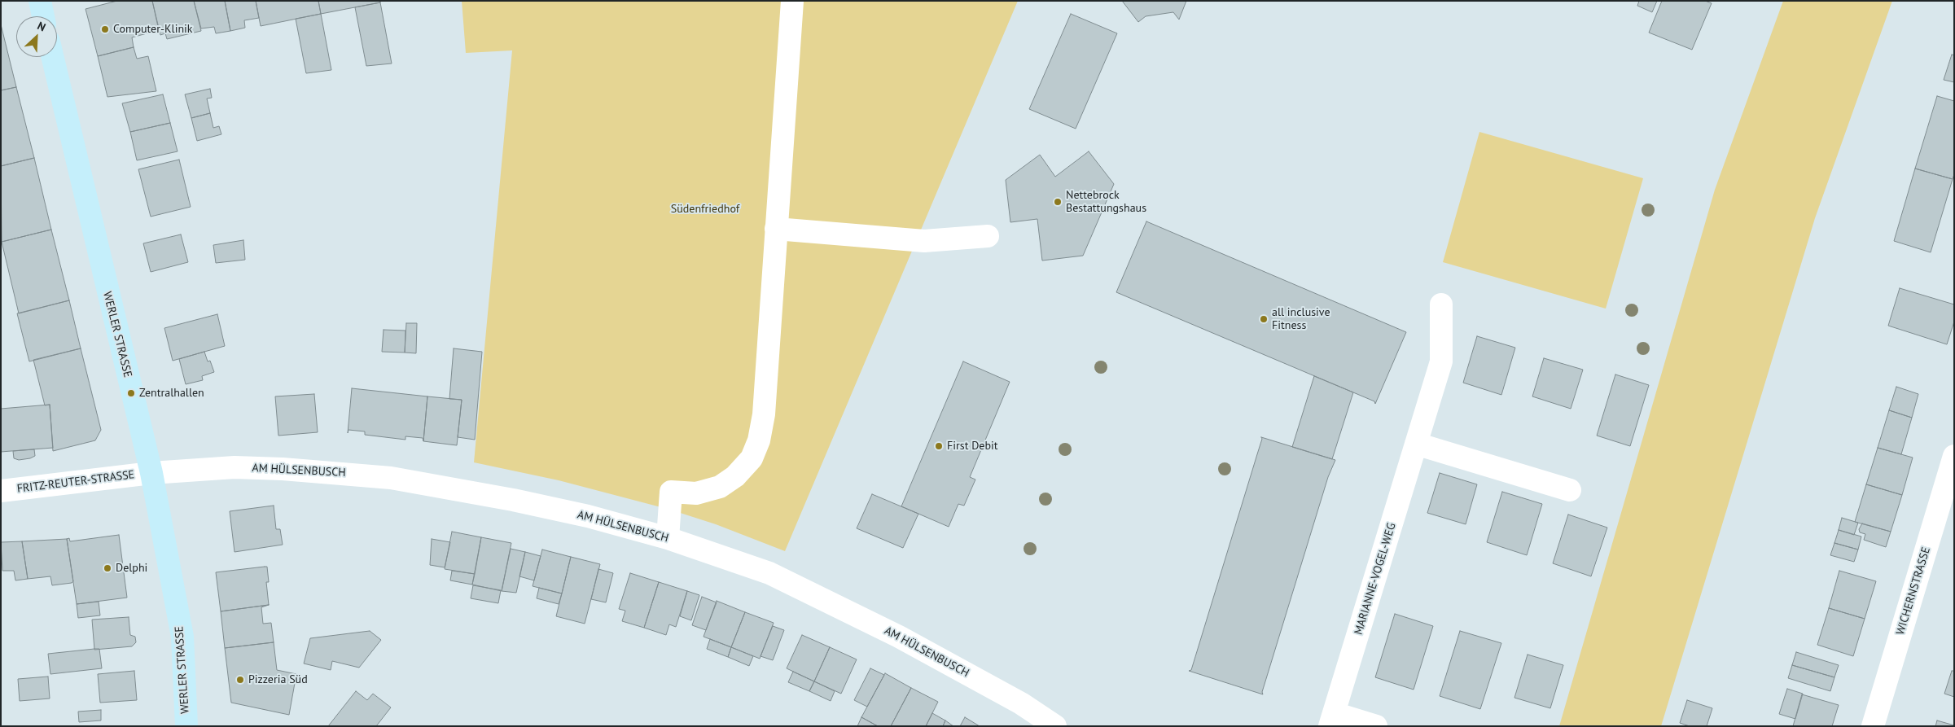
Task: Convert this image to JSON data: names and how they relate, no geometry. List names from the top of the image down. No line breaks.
{"streets":{"main road":["WERLER STRASSE"],"street":["AM HÜLSENBUSCH","FRITZ-REUTER-STRASSE","MARIANNE-VOGEL-WEG","WICHERNSTRASSE"]},"crossings":[["WERLER STRASSE","AM HÜLSENBUSCH"],["WERLER STRASSE","FRITZ-REUTER-STRASSE"],["AM HÜLSENBUSCH","FRITZ-REUTER-STRASSE"]],"parks":["Südenfriedhof"],"places":["Computer-Klinik","Nettebrock Bestattungshaus","all inclusive Fitness","Zentralhallen","First Debit","Delphi","Pizzeria Süd"],"north":"top right"}
